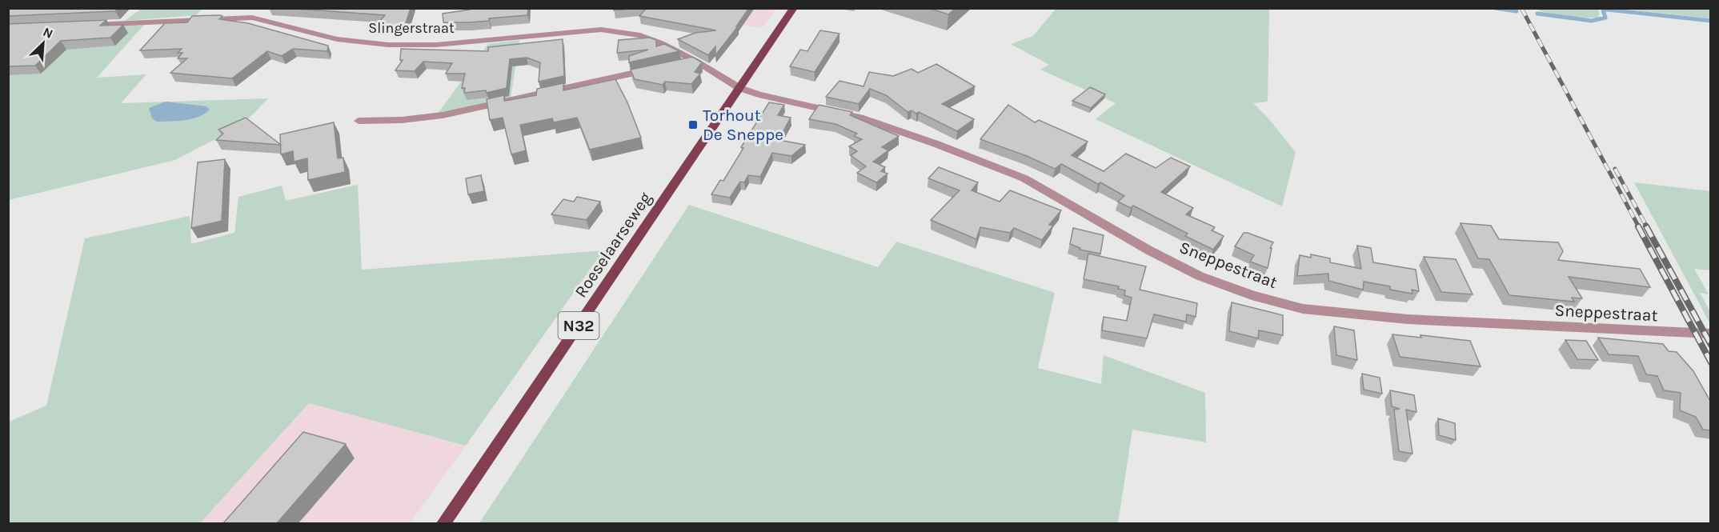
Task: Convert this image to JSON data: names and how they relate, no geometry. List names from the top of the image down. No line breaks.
{"streets":{"main road":["Roeselaarseweg","N32"],"street":["Slingerstraat","Sneppestraat"]},"crossings":[["Slingerstraat","Roeselaarseweg"],["Slingerstraat","Sneppestraat"],["Roeselaarseweg","Sneppestraat"]],"places":{"transit":["Torhout De Sneppe"]},"north":"top right"}
